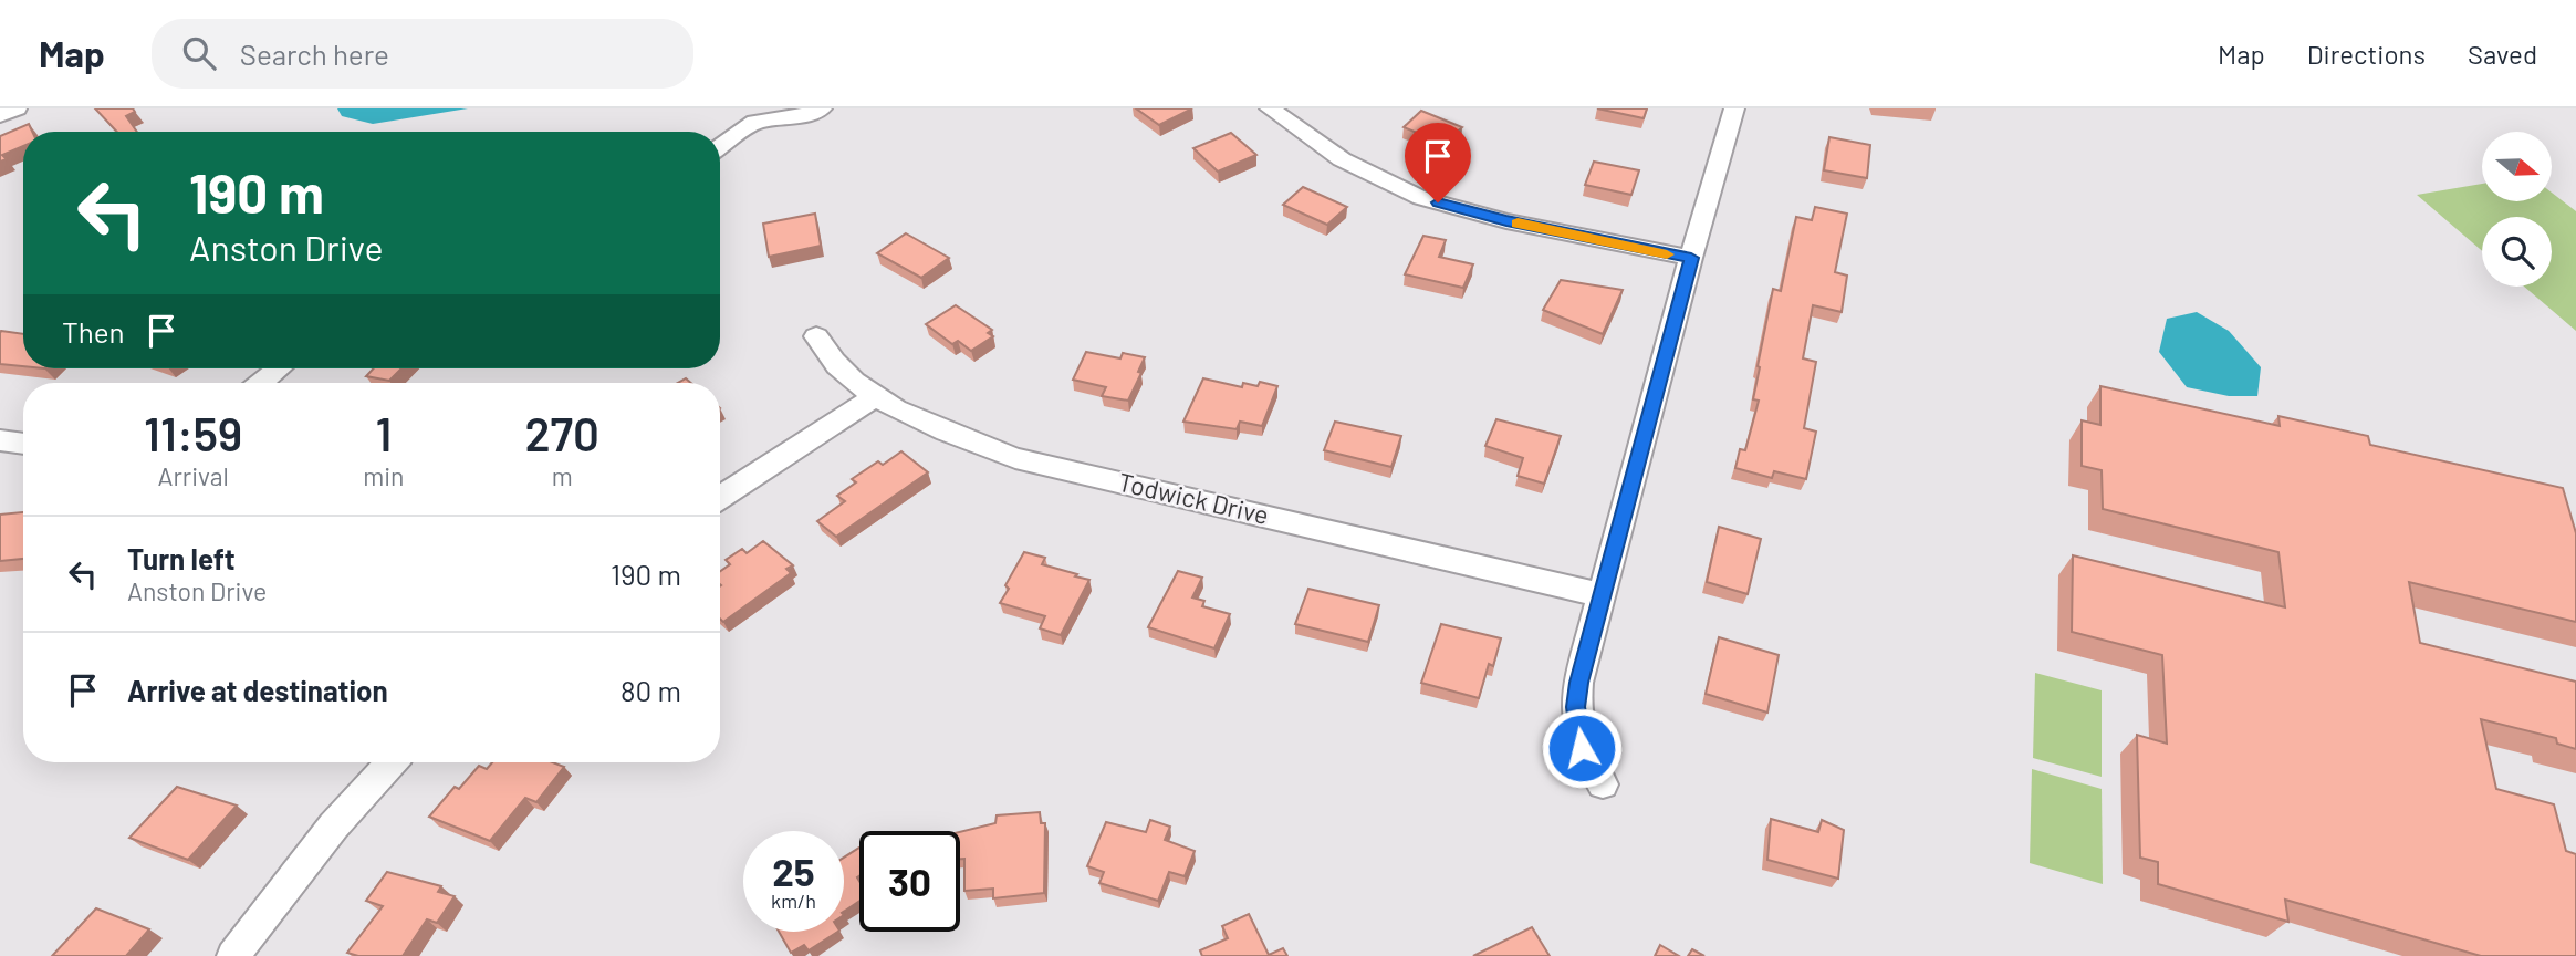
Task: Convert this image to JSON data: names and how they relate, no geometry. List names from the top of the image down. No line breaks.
{"streets":{"street":["Todwick Drive"]},"north":"right","page":{"header":"Map","search":"Search here","nav":["Map","Directions","Saved"],"turn":["190 m","Anston Drive"],"then":"Then","eta":["11:59","Arrival","1","min","270","m"],"list":[{"name":"Turn left","note":"Anston Drive","value":"190 m"},{"name":"Arrive at destination","value":"80 m"}],"speed":"25 km/h","limit":"30"}}
